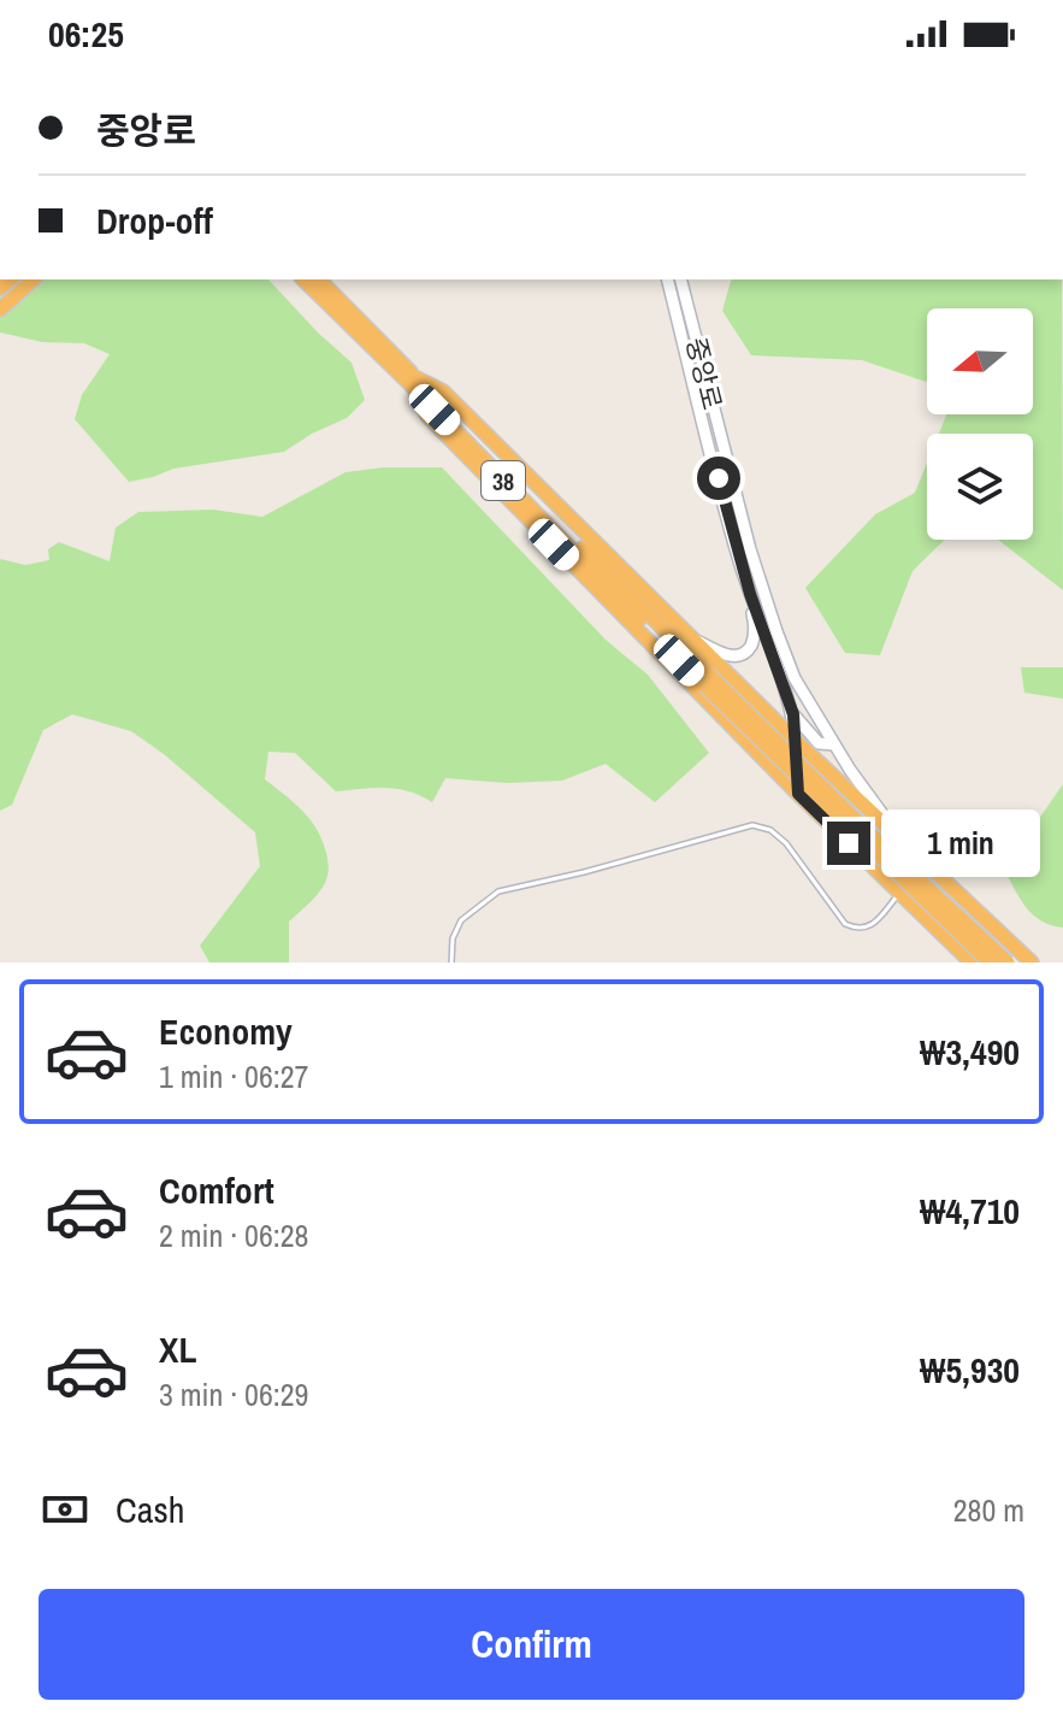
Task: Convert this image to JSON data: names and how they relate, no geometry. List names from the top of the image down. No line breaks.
{"streets":{"highway":["38"],"main road":["중앙로"]},"north":"left","page":{"status":"06:25","banner":["중앙로","Drop-off"],"bubble":"1 min","list":[{"name":"Economy","note":"1 min · 06:27","value":"₩3,490"},{"name":"Comfort","note":"2 min · 06:28","value":"₩4,710"},{"name":"XL","note":"3 min · 06:29","value":"₩5,930"}],"pay":["Cash","280 m"],"buttons":"Confirm"}}
